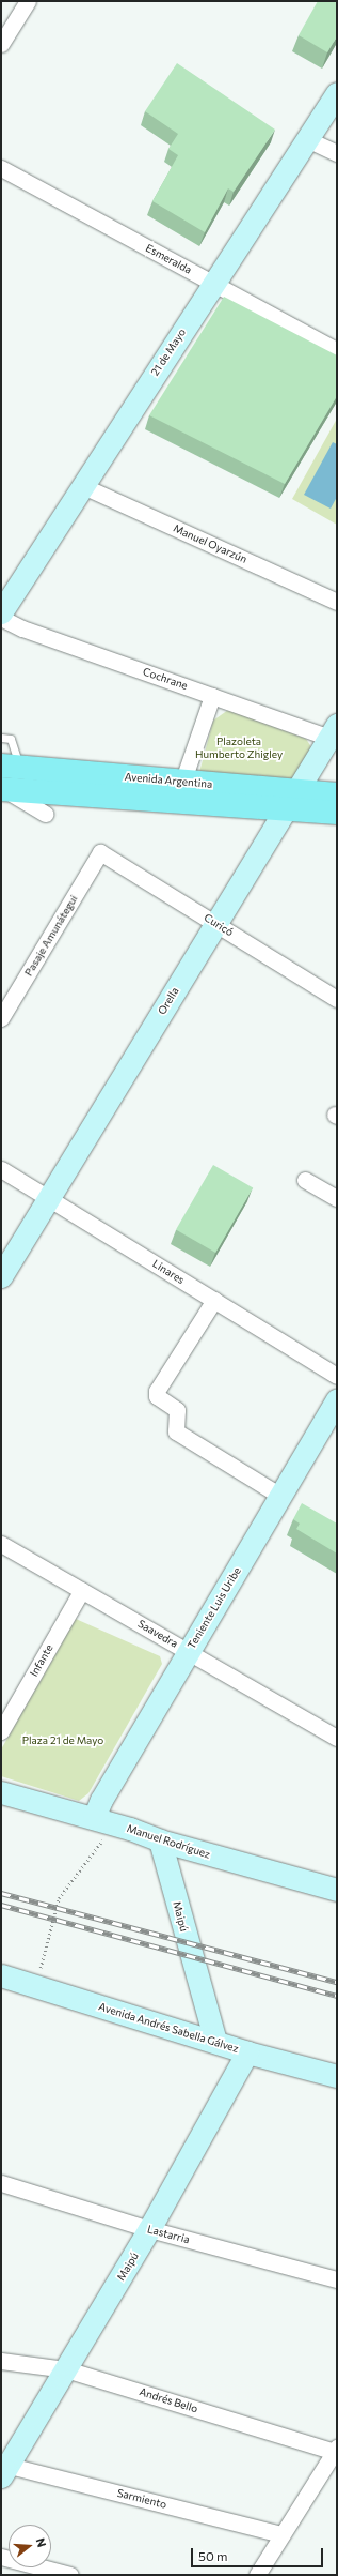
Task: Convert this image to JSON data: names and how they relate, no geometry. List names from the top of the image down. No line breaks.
{"streets":{"main road":["Avenida Argentina"],"street":["Esmeralda","21 de Mayo","Manuel Oyarzún","Cochrane","Curicó","Pasaje Amunátegui","Orella","Linares","Teniente Luis Uribe","Saavedra","Infante","Manuel Rodríguez","Maipú","Avenida Andrés Sabella Gálvez","Lastarria","Andrés Bello","Sarmiento"]},"crossings":[["Esmeralda","21 de Mayo"],["21 de Mayo","Manuel Oyarzún"],["Cochrane","Orella"],["Avenida Argentina","Orella"],["Curicó","Pasaje Amunátegui"],["Curicó","Orella"],["Orella","Linares"],["Teniente Luis Uribe","Saavedra"],["Teniente Luis Uribe","Manuel Rodríguez"],["Saavedra","Infante"],["Manuel Rodríguez","Maipú"],["Maipú","Avenida Andrés Sabella Gálvez"],["Maipú","Lastarria"],["Maipú","Andrés Bello"],["Maipú","Sarmiento"]],"parks":["Plazoleta Humberto Zhigley","Plaza 21 de Mayo"],"scale_bar":"50 m","north":"right"}
